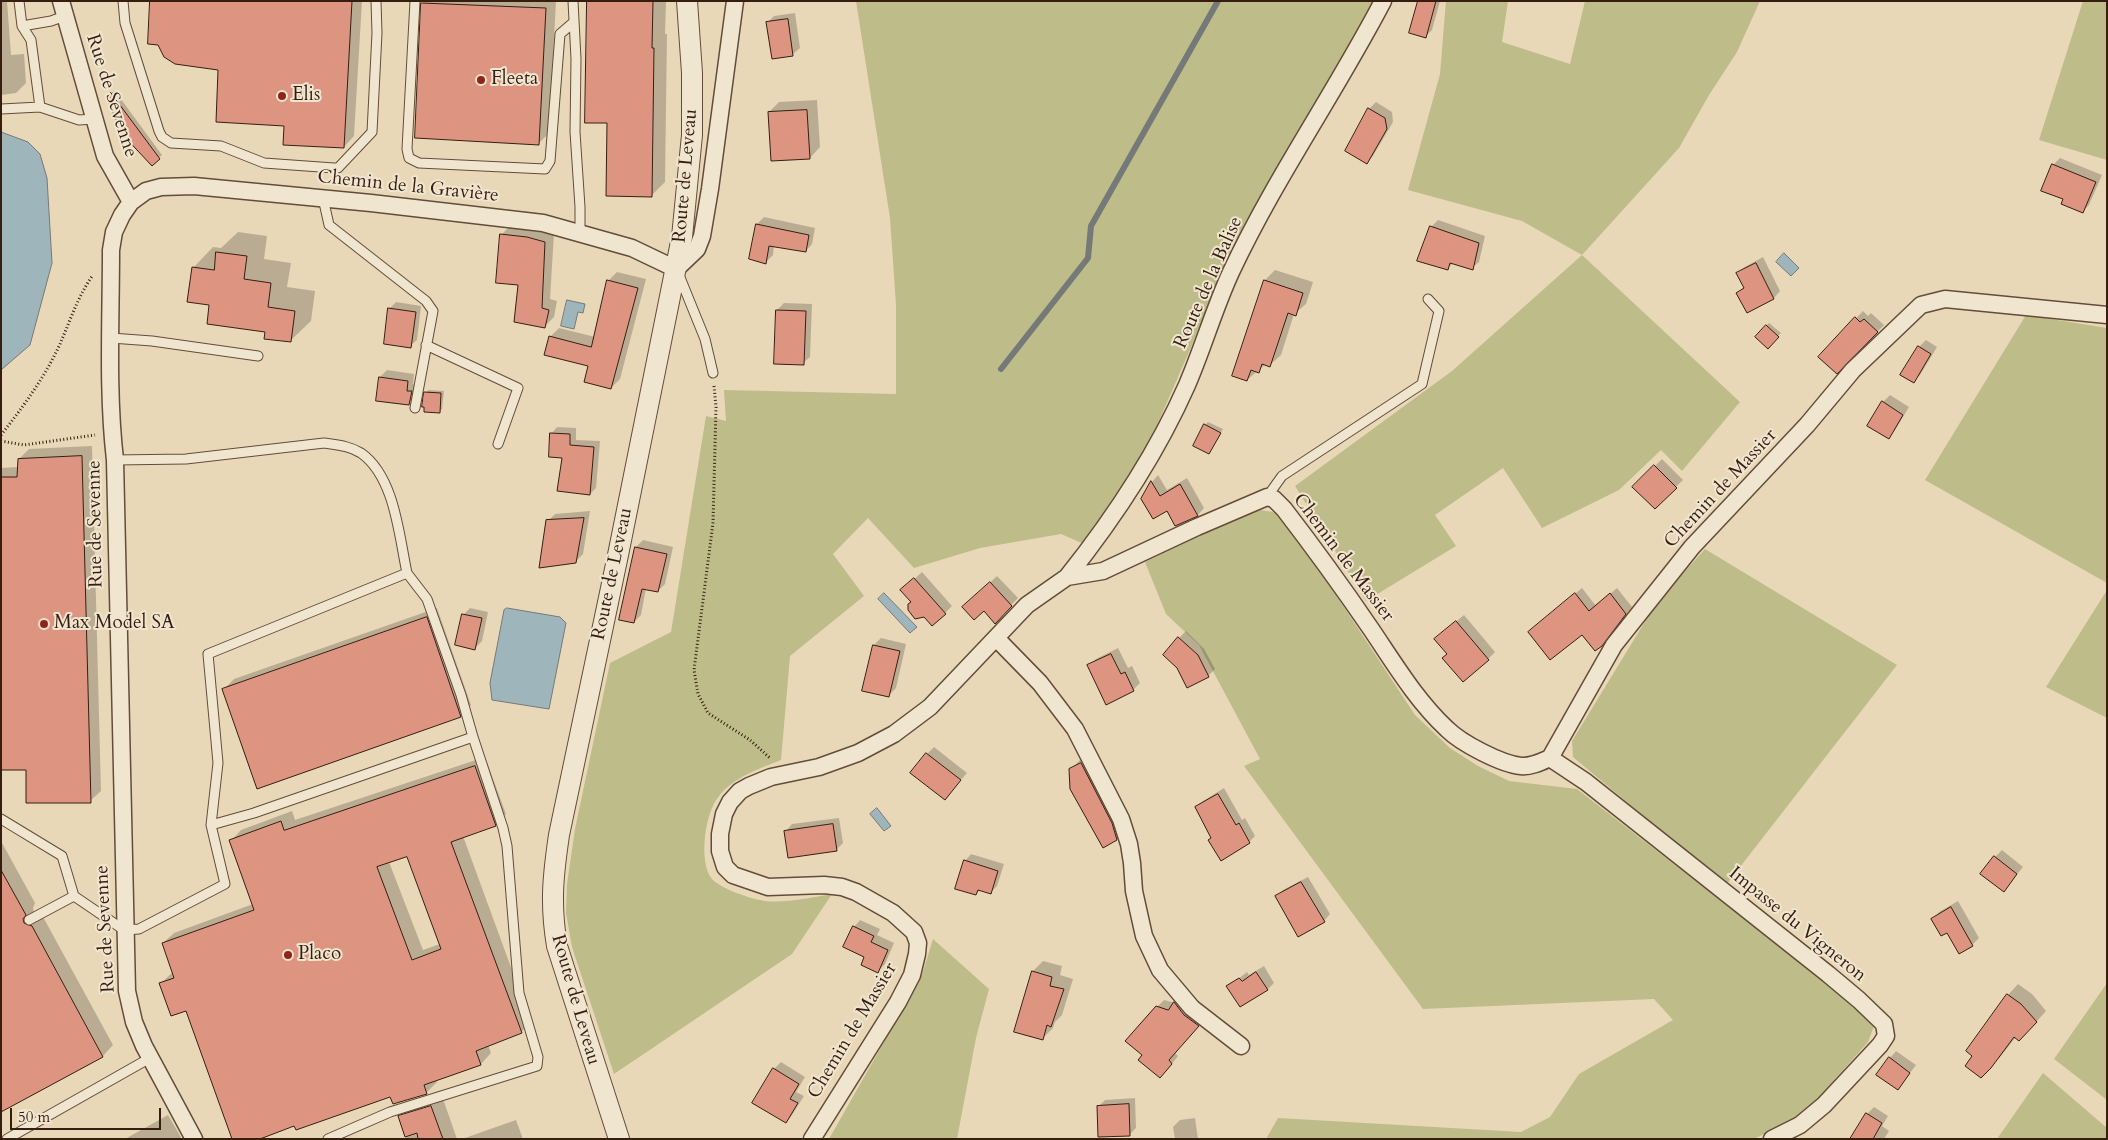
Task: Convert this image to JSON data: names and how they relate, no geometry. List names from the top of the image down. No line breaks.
{"streets":{"street":["Rue de Sevenne","Route de Leveau","Chemin de la Gravière","Route de la Balise","Chemin de Massier","Impasse du Vigneron"]},"crossings":[["Rue de Sevenne","Chemin de la Gravière"],["Route de Leveau","Chemin de la Gravière"],["Route de la Balise","Chemin de Massier"],["Chemin de Massier","Impasse du Vigneron"]],"places":["Fleeta","Elis","Max Model SA","Placo"],"scale_bar":"50 m"}
